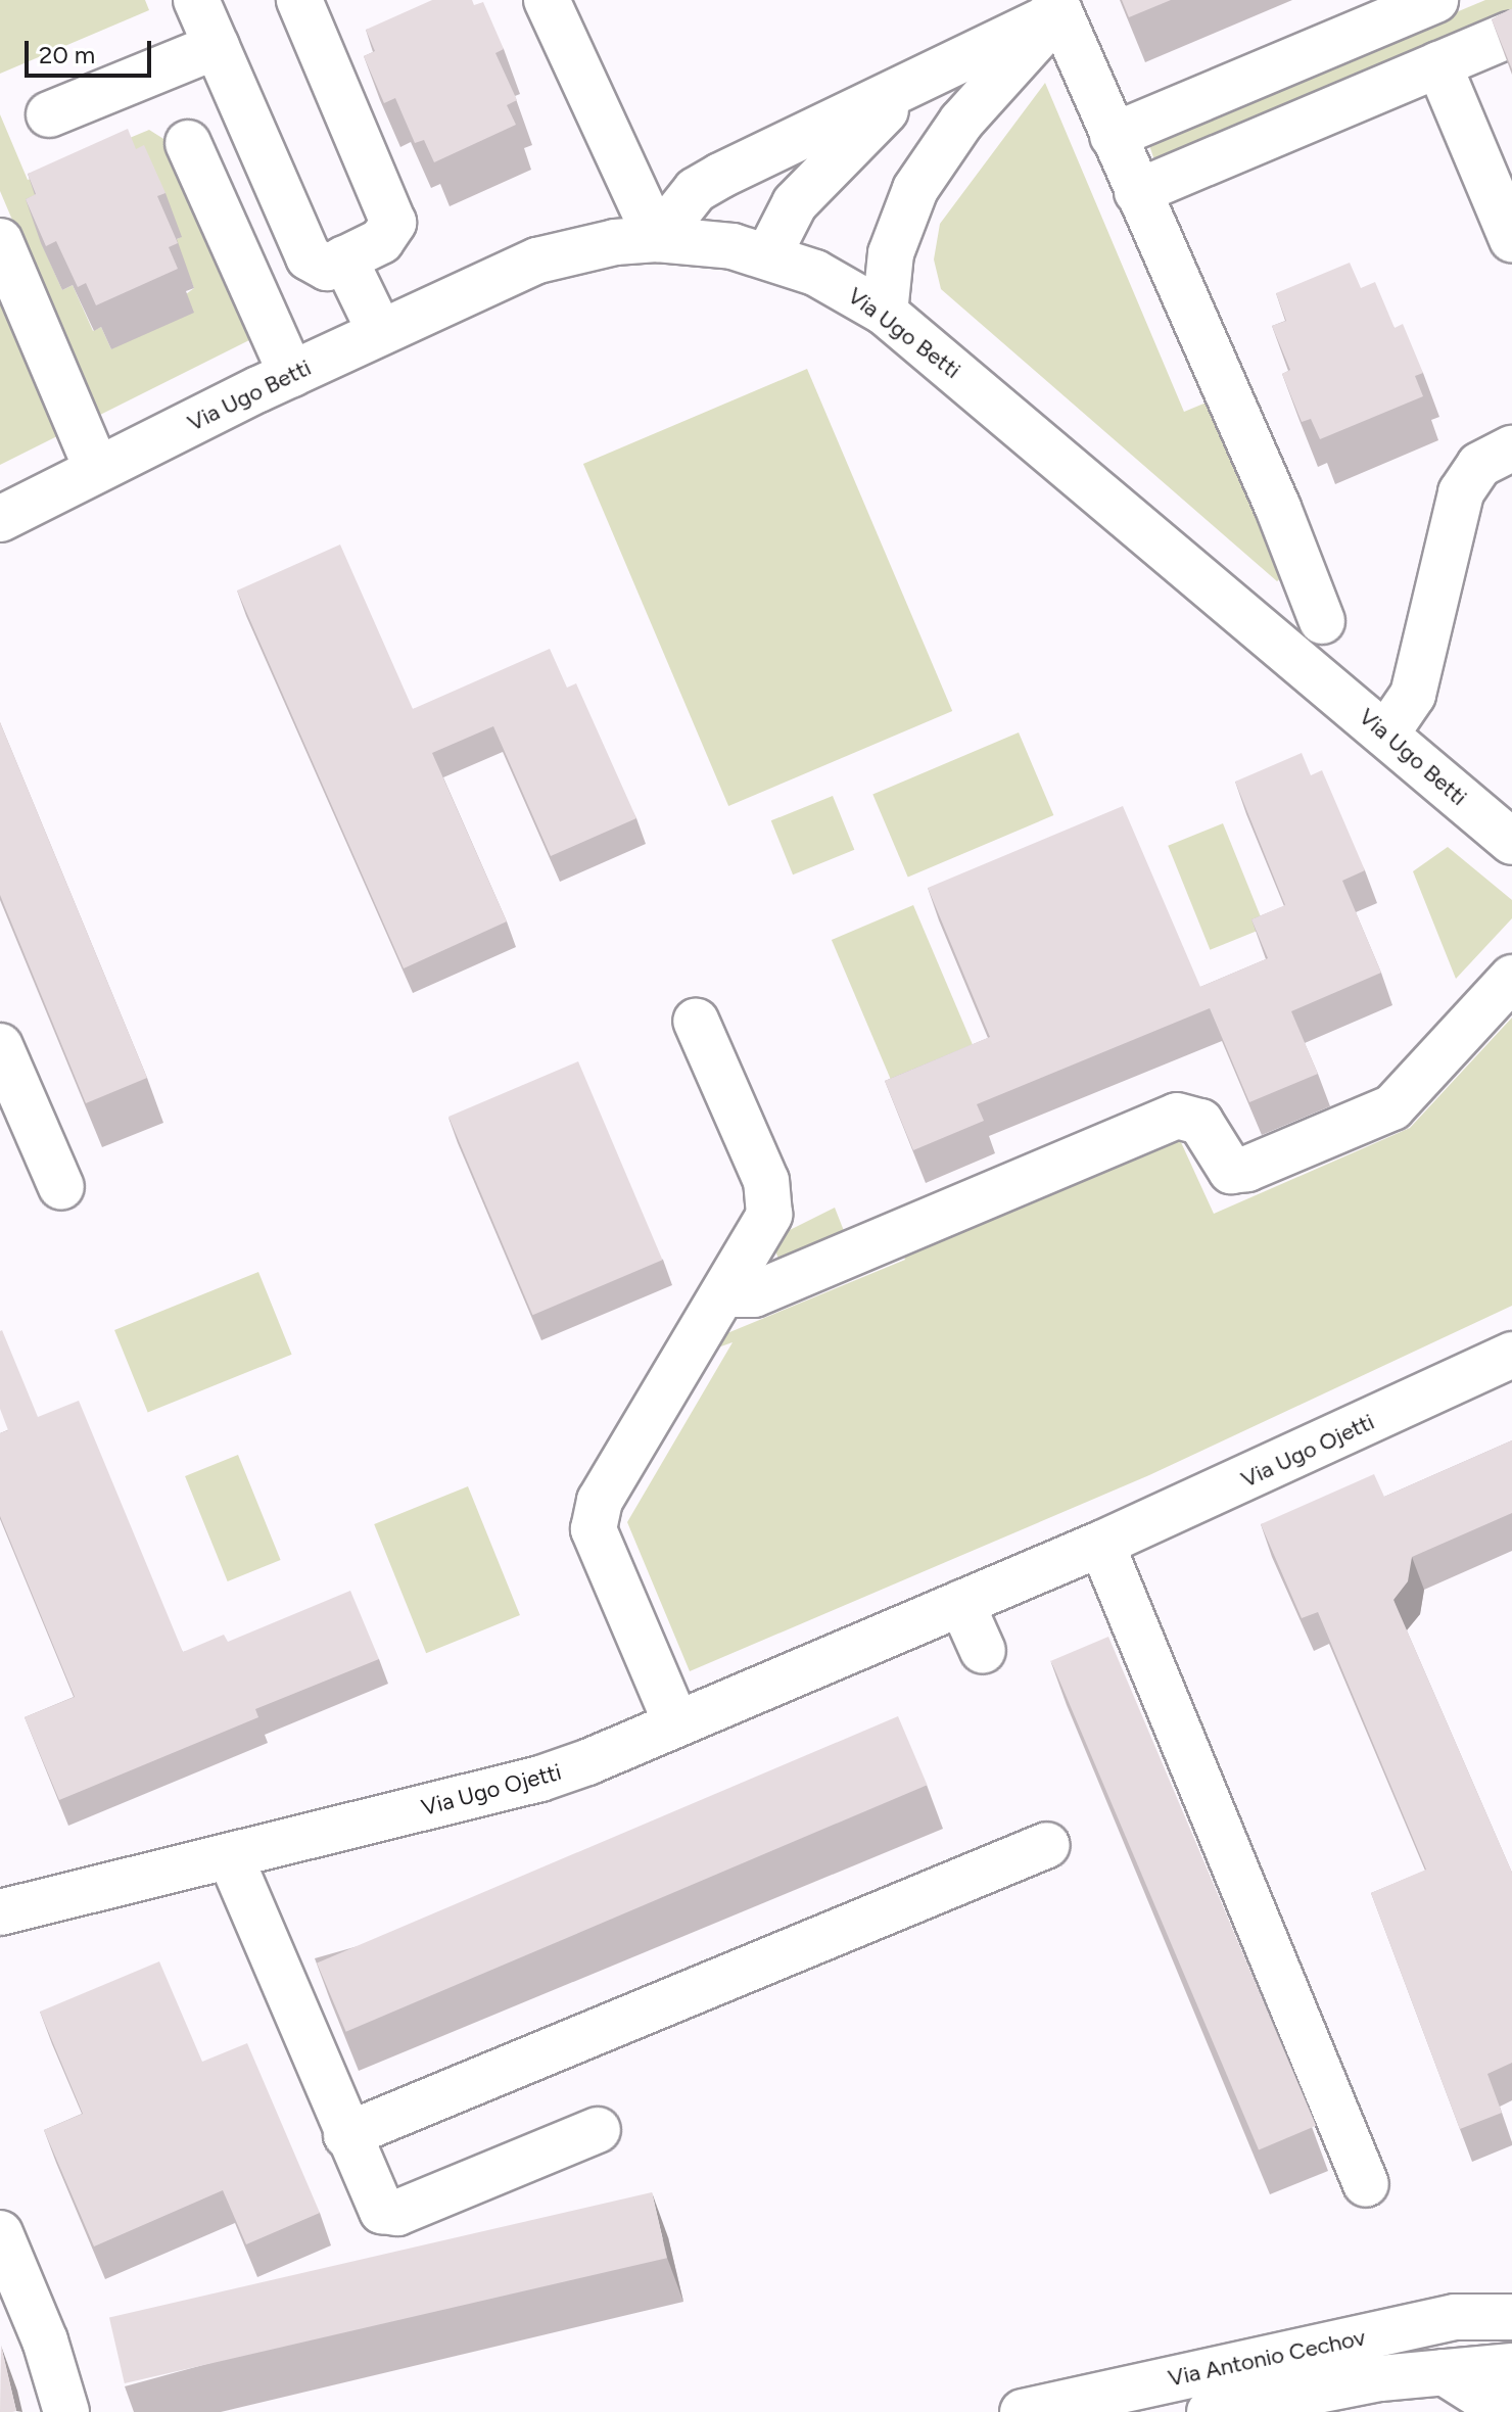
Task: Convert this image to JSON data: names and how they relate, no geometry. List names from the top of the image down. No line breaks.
{"streets":{"street":["Via Ugo Betti","Via Ugo Ojetti","Via Antonio Cechov"]},"scale_bar":"20 m"}
